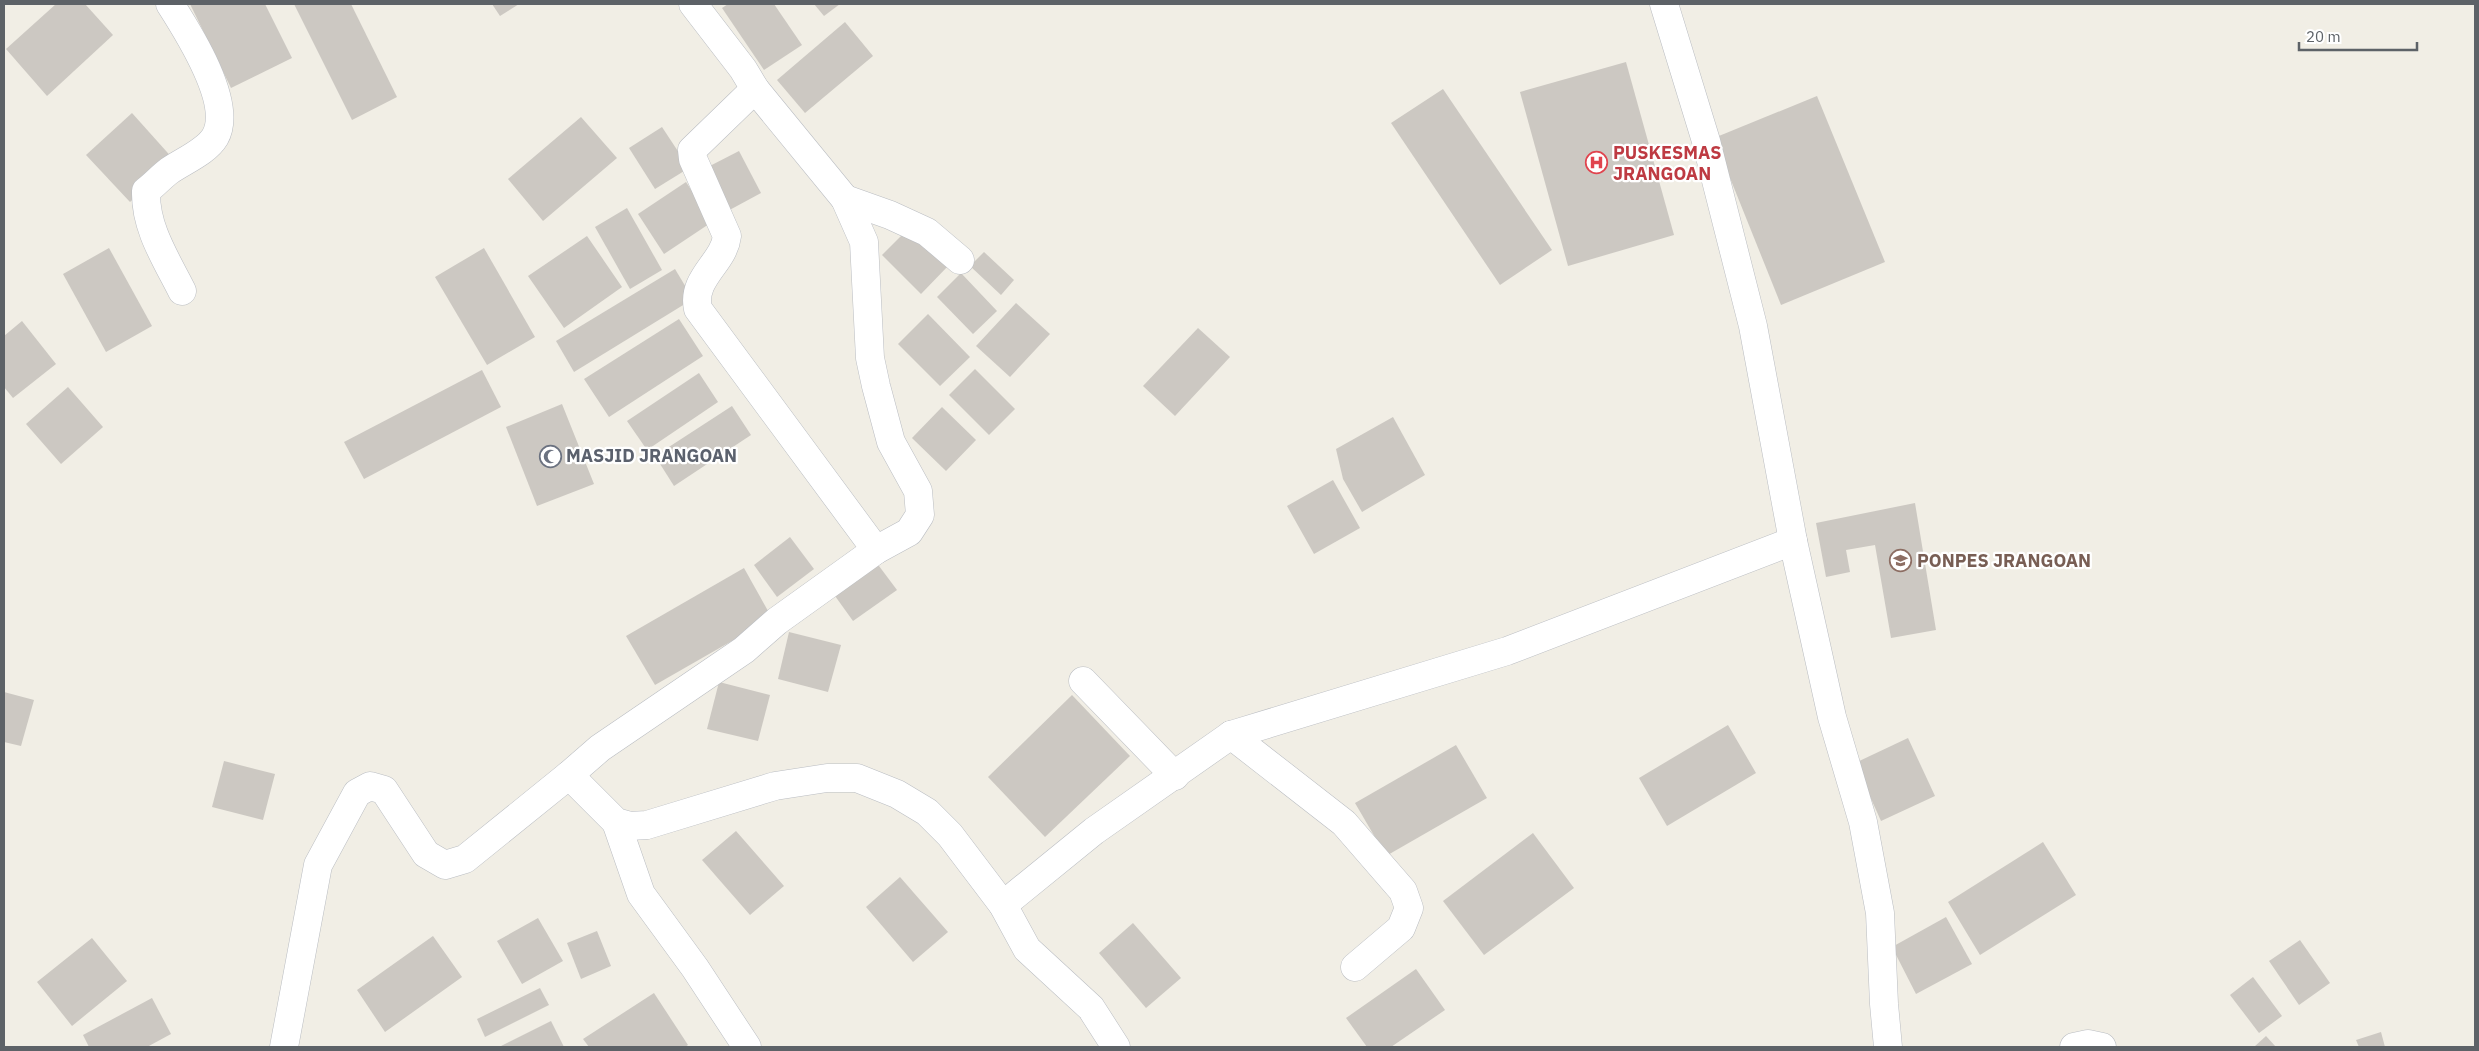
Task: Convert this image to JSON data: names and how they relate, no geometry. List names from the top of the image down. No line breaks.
{"places":{"hospital":["PUSKESMAS JRANGOAN"],"mosque":["MASJID JRANGOAN"],"school or university":["PONPES JRANGOAN"]},"scale_bar":"20 m"}
